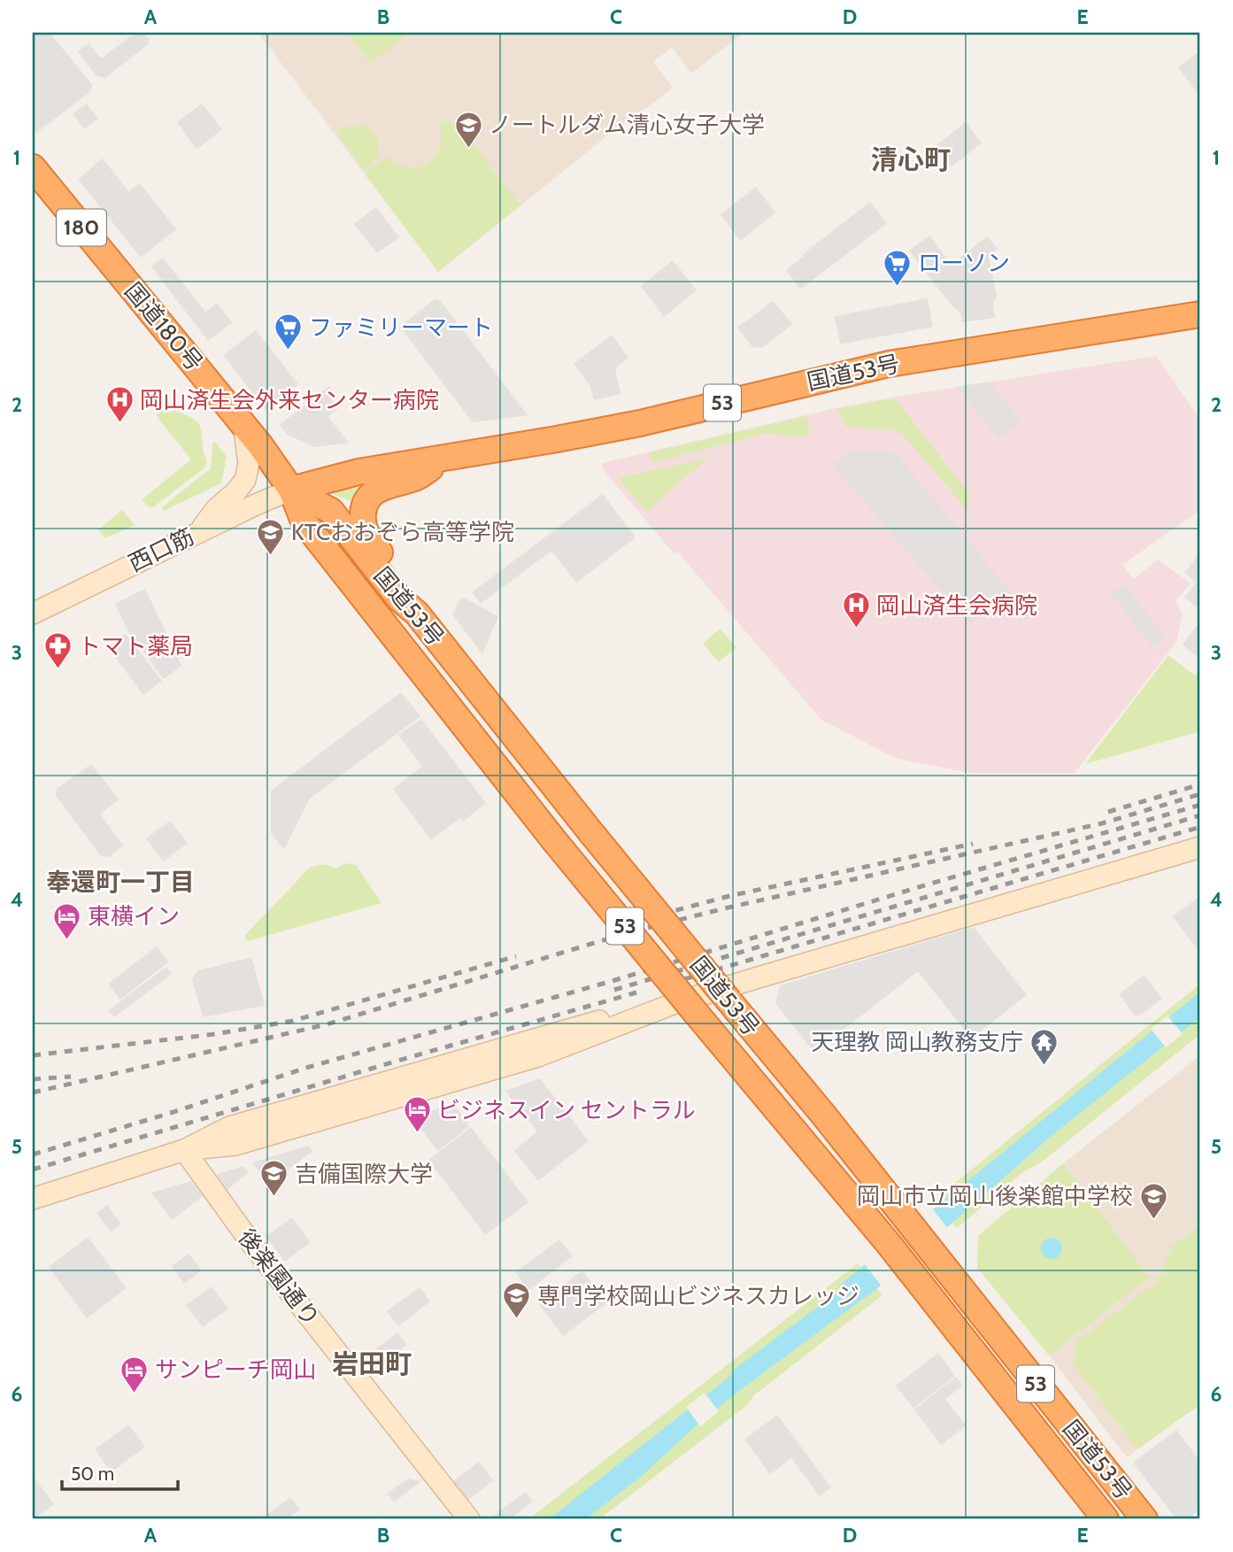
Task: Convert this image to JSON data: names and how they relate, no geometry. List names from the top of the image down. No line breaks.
{"streets":{"highway":["180","国道180号","国道53号","53"],"street":["西口筋","後楽園通り"]},"crossings":[["国道180号","国道53号"],["国道180号","西口筋"],["国道53号","西口筋"]],"districts":["清心町","奉還町一丁目","岩田町"],"places":{"school or university":["ノートルダム清心女子大学","KTCおおぞら高等学院","吉備国際大学","岡山市立岡山後楽館中学校","専門学校岡山ビジネスカレッジ"],"supermarket":["ローソン","ファミリーマート"],"hospital":["岡山済生会外来センター病院","岡山済生会病院"],"pharmacy":["トマト薬局"],"hotel":["東横イン","ビジネスイン セントラル","サンピーチ岡山"],"temple":["天理教 岡山教務支庁"]},"scale_bar":"50 m","grid":{"columns":["A","B","C","D","E"],"rows":["1","2","3","4","5","6"]}}
